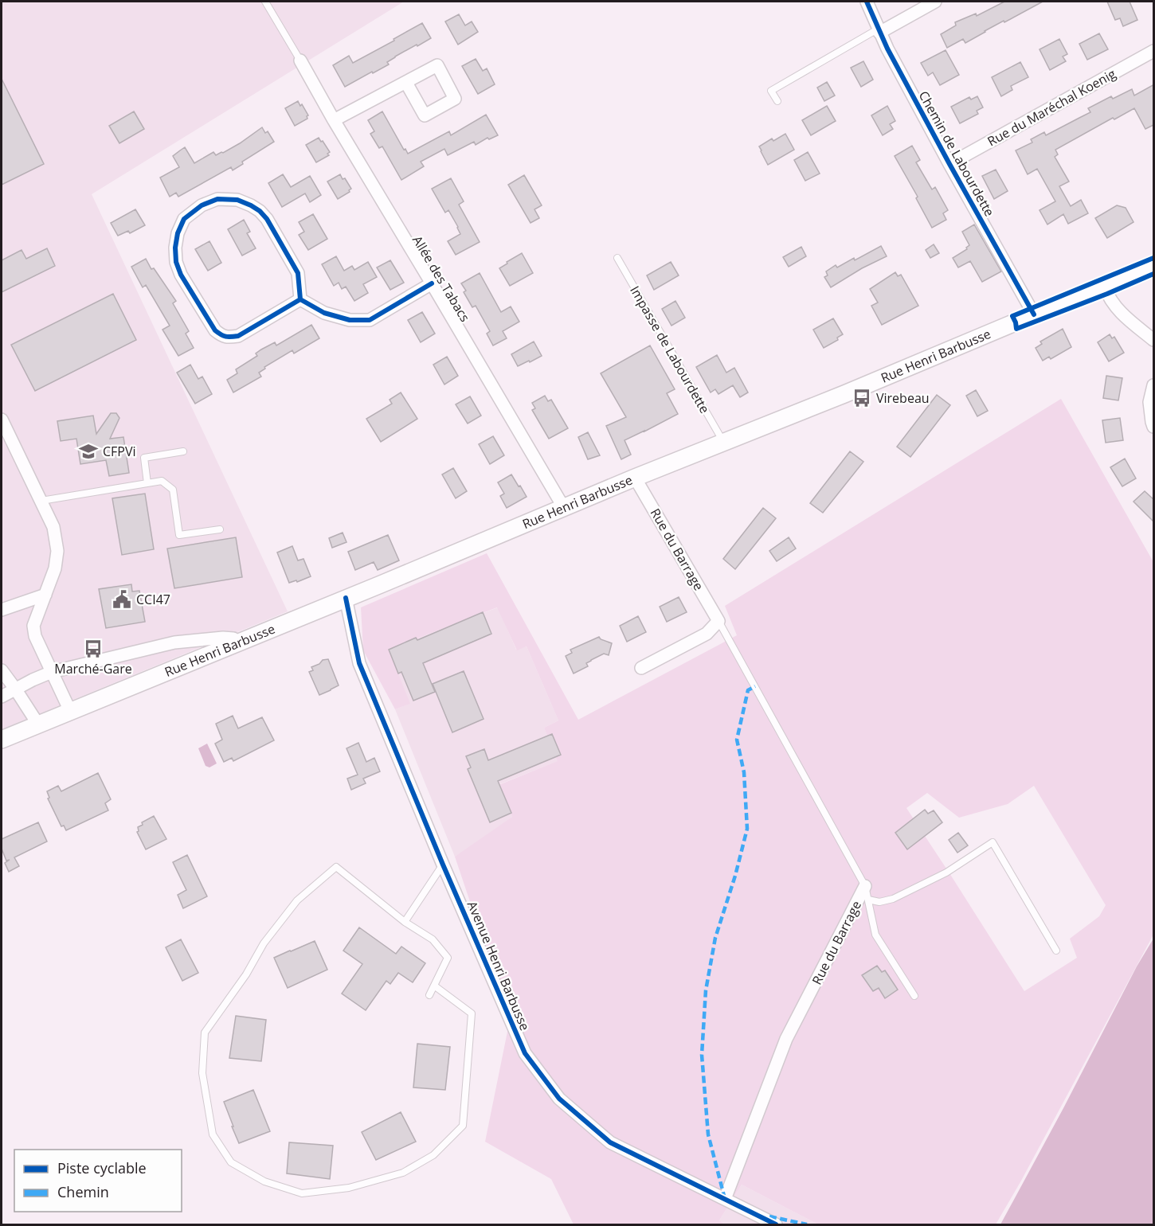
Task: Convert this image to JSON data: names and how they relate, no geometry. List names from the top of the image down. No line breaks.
{"streets":{"main road":["Rue Henri Barbusse"],"street":["Rue du Maréchal Koenig","Chemin de Labourdette","Allée des Tabacs","Rue du Barrage","Avenue Henri Barbusse"],"lane":["Impasse de Labourdette"]},"crossings":[["Rue du Maréchal Koenig","Chemin de Labourdette"],["Chemin de Labourdette","Rue Henri Barbusse"],["Allée des Tabacs","Rue Henri Barbusse"],["Impasse de Labourdette","Rue Henri Barbusse"],["Rue Henri Barbusse","Rue du Barrage"],["Rue Henri Barbusse","Avenue Henri Barbusse"],["Rue du Barrage","Avenue Henri Barbusse"]],"places":{"bus stop":["Virebeau","Marché-Gare"],"school or university":["CFPVi"],"public building":["CCI47"]},"legend":["Piste cyclable","Chemin"]}
